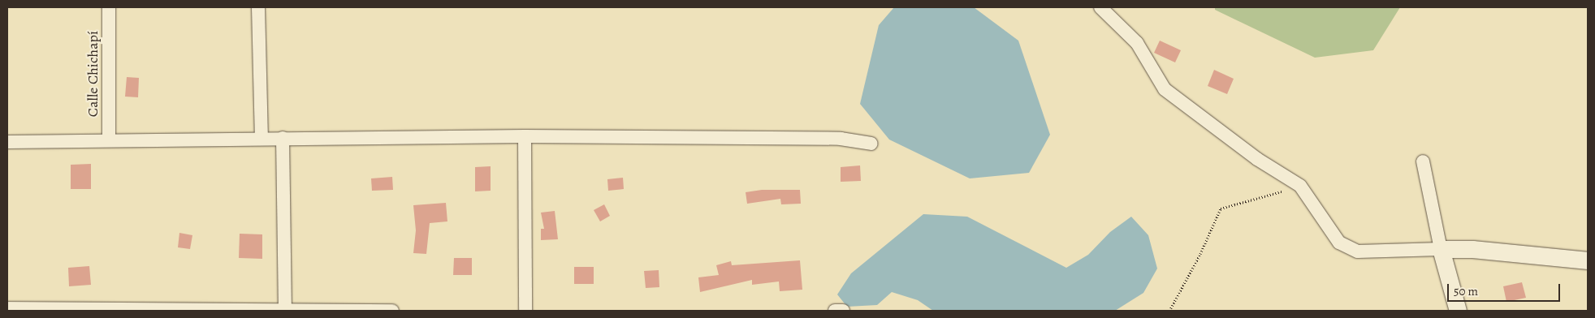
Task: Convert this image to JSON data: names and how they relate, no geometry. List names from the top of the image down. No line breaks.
{"streets":{"street":["Calle Chichapí"]},"scale_bar":"50 m"}
